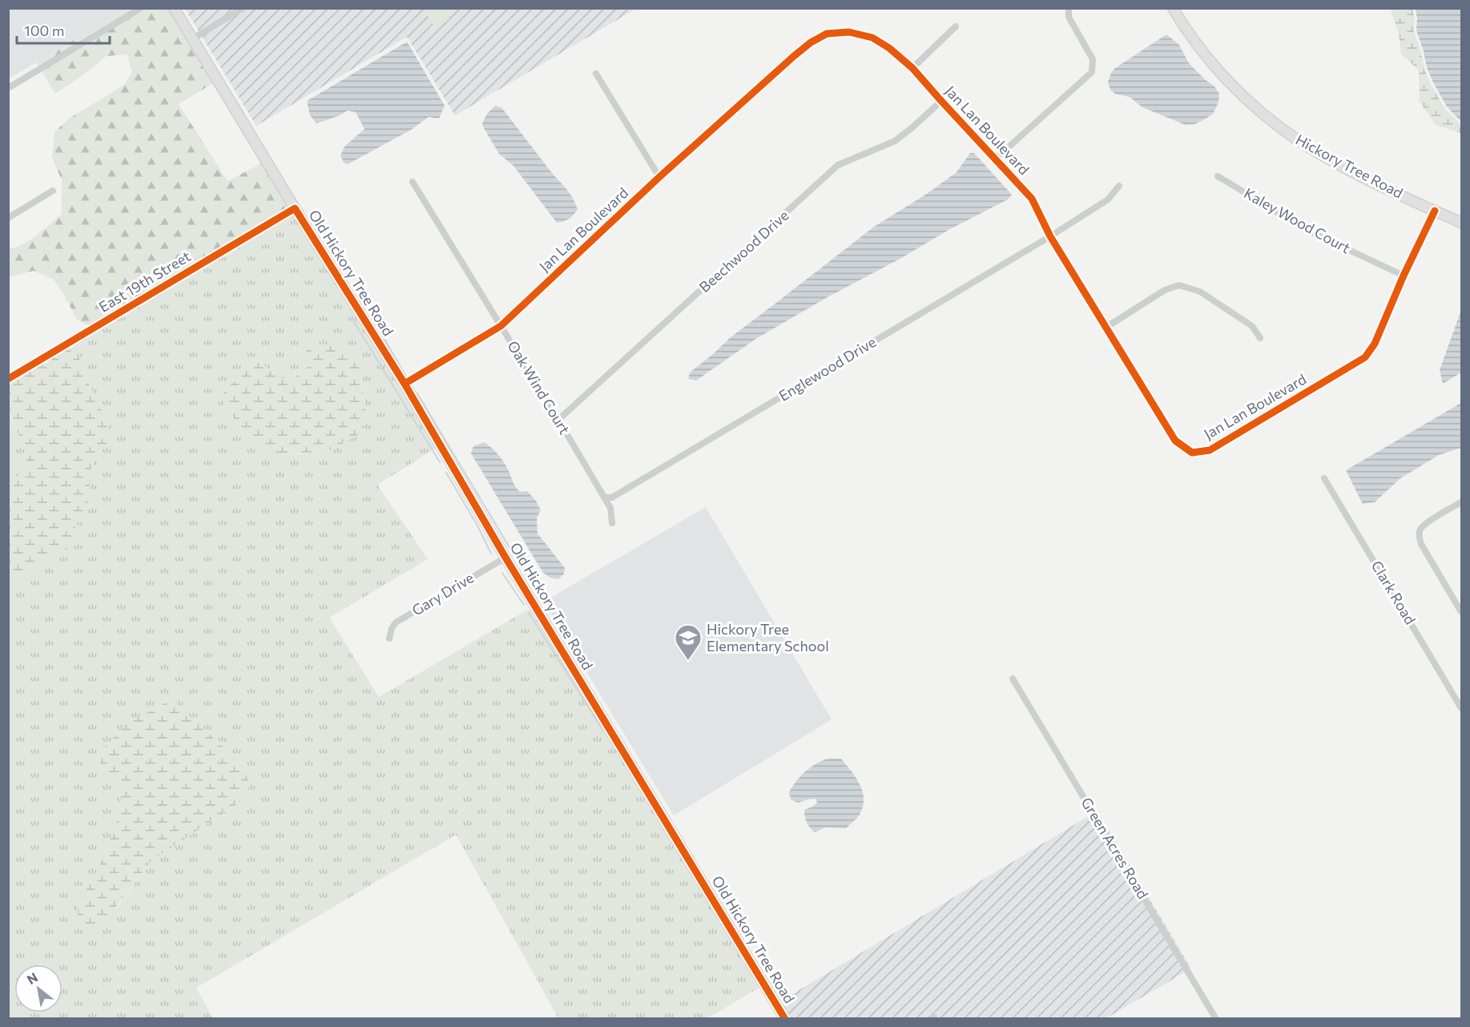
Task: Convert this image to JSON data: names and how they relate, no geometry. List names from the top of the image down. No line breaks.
{"streets":{"street":["Jan Lan Boulevard","Hickory Tree Road","Kaley Wood Court","Beechwood Drive","Old Hickory Tree Road","East 19th Street","Englewood Drive","Oak Wind Court","Clark Road","Gary Drive","Green Acres Road"]},"crossings":[["Jan Lan Boulevard","Hickory Tree Road"],["Jan Lan Boulevard","Kaley Wood Court"],["Jan Lan Boulevard","Beechwood Drive"],["Jan Lan Boulevard","Old Hickory Tree Road"],["Jan Lan Boulevard","Englewood Drive"],["Jan Lan Boulevard","Oak Wind Court"],["Beechwood Drive","Oak Wind Court"],["Old Hickory Tree Road","East 19th Street"],["Old Hickory Tree Road","Gary Drive"],["Englewood Drive","Oak Wind Court"]],"places":{"school or university":["Hickory Tree Elementary School"]},"scale_bar":"100 m","north":"top left"}
